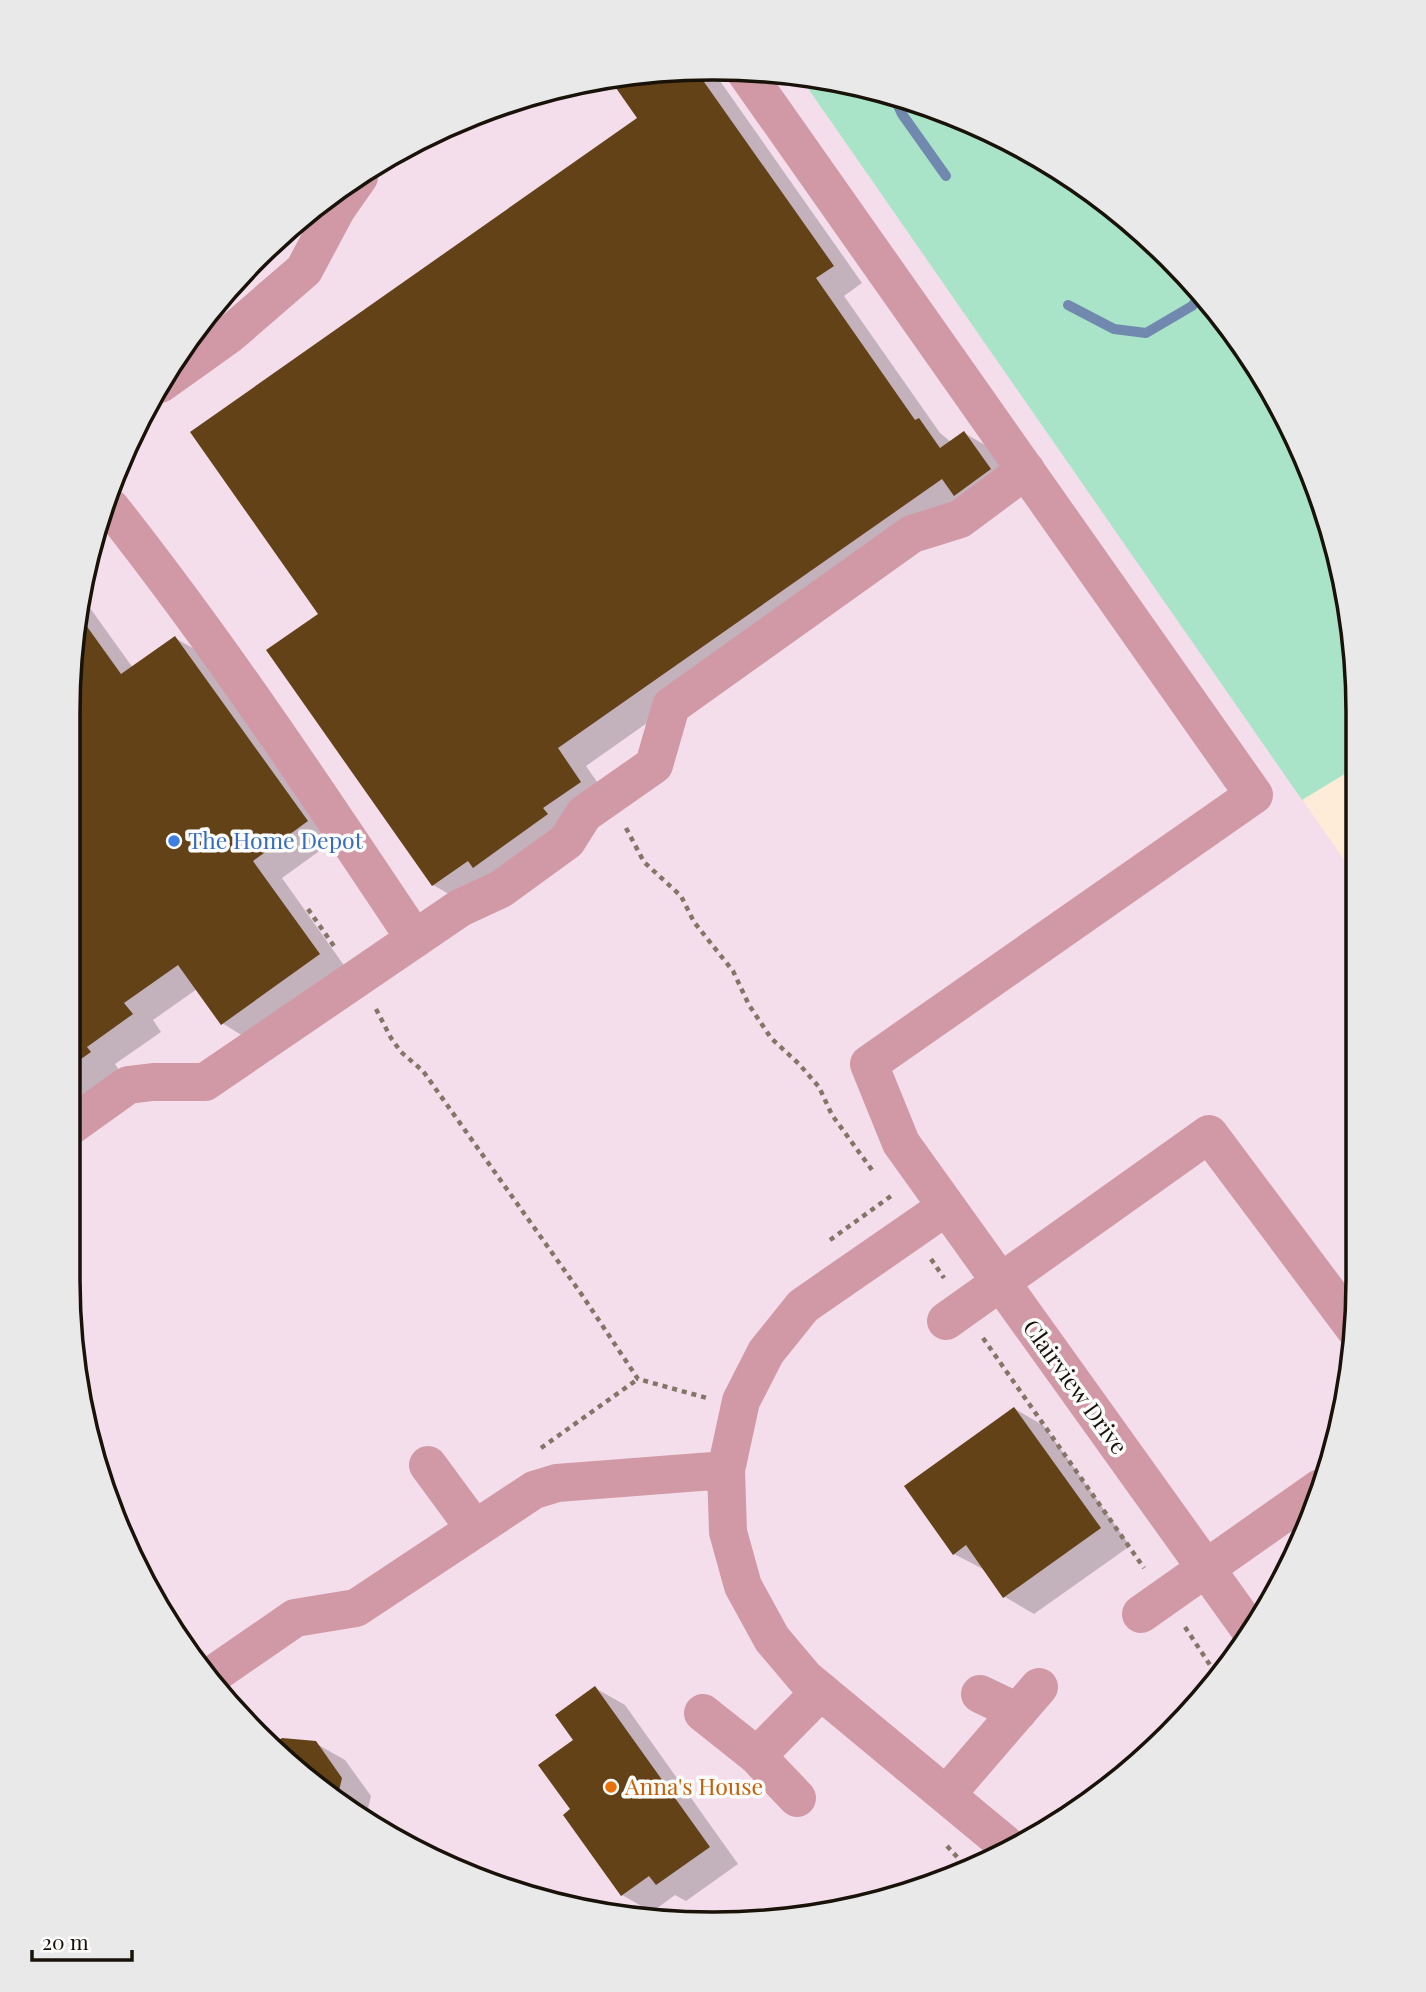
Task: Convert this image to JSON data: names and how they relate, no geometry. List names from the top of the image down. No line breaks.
{"streets":{"street":["Clairview Drive"]},"places":["The Home Depot","Anna's House"],"scale_bar":"20 m"}
